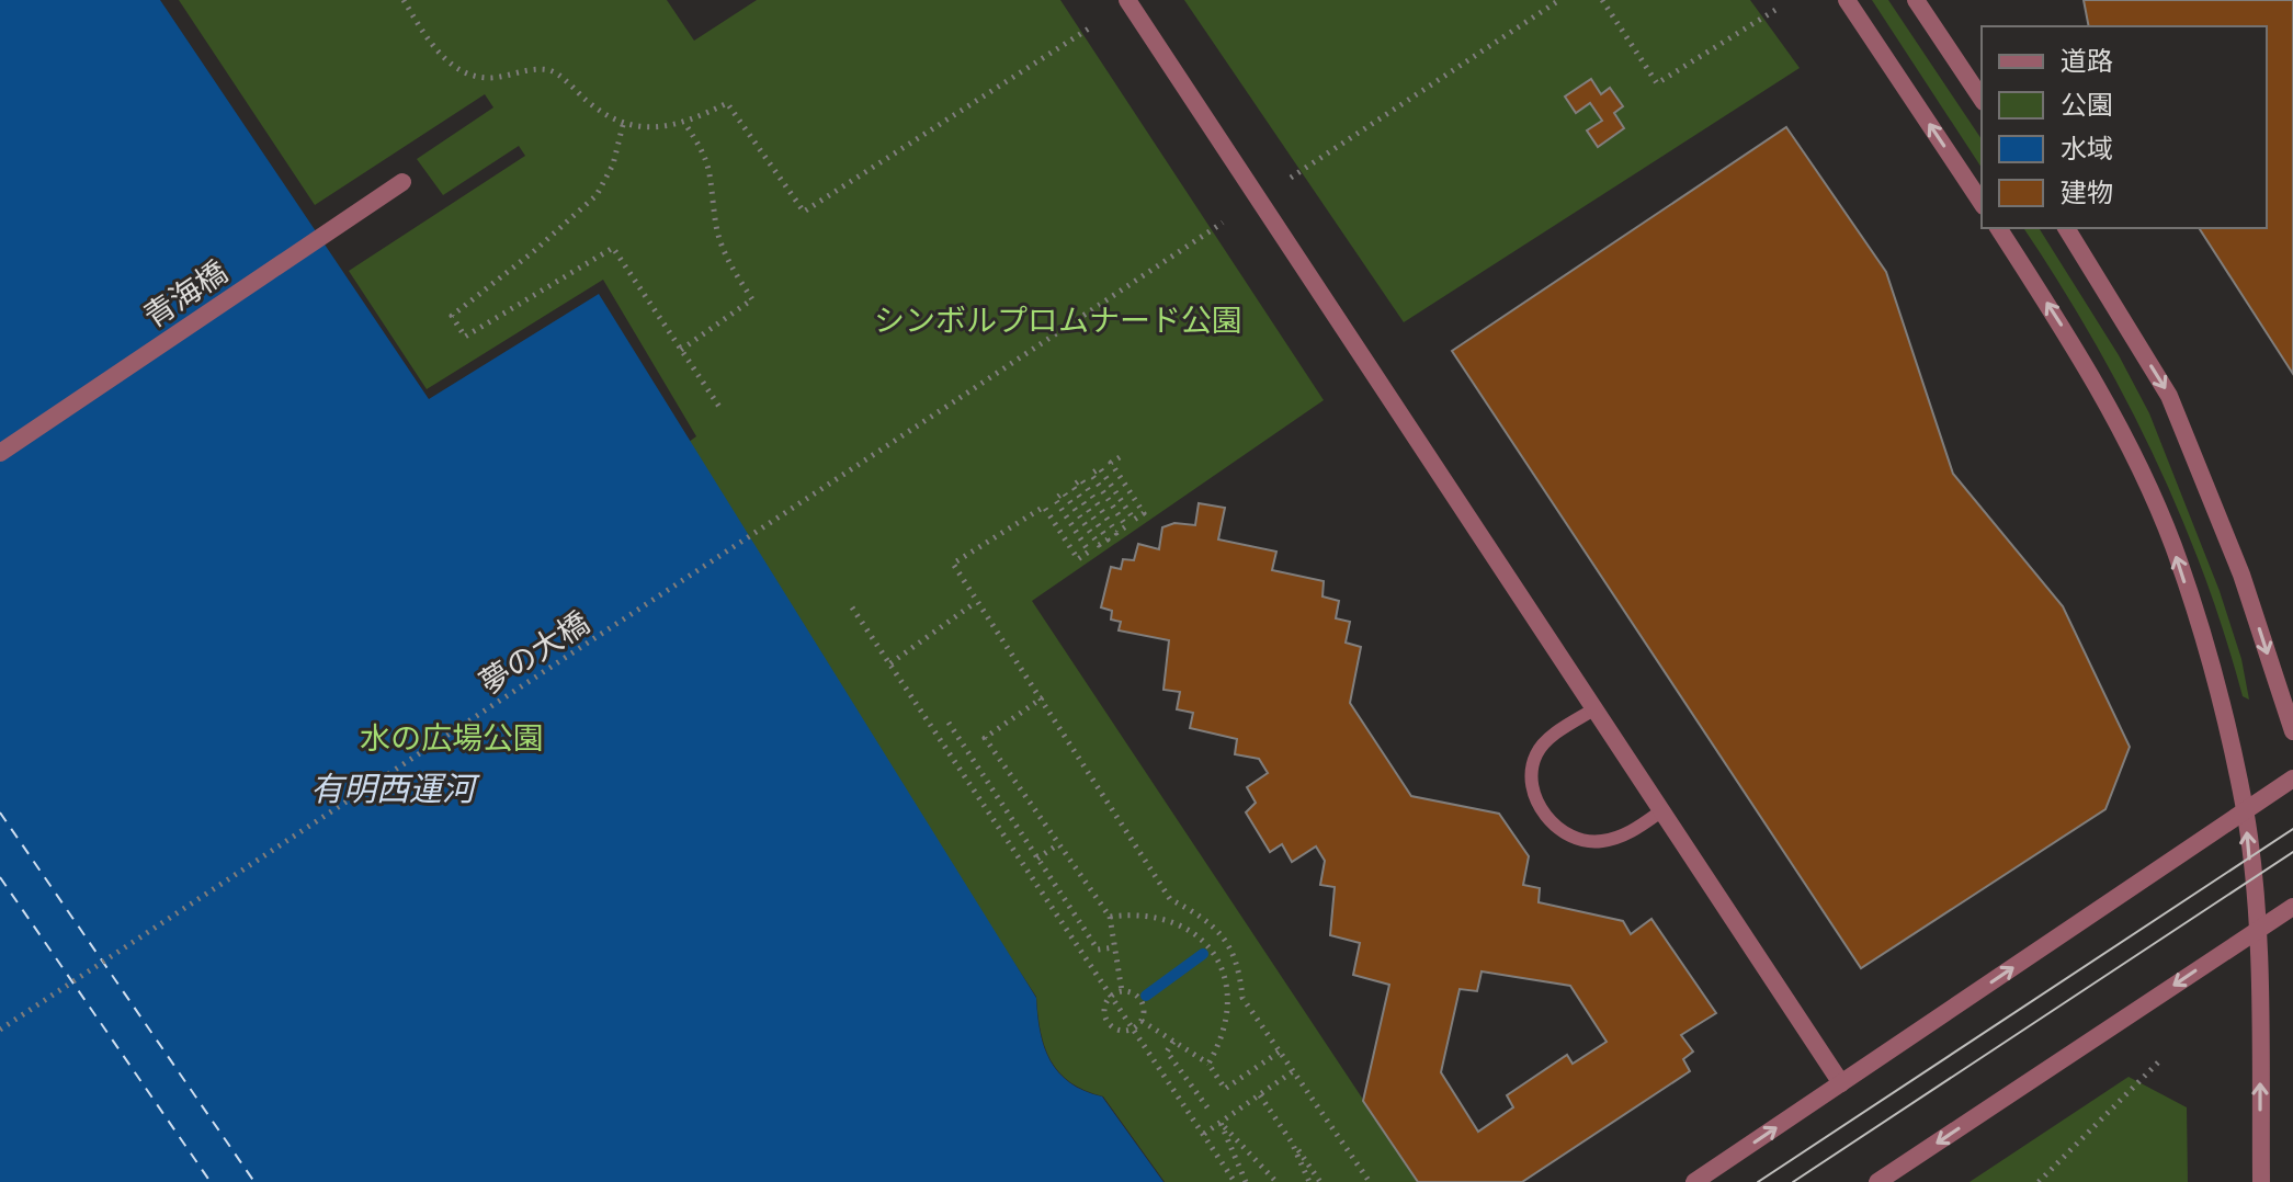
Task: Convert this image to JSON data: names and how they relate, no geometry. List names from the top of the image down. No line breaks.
{"streets":{"street":["青海橋"],"path":["夢の大橋"]},"water":["有明西運河"],"parks":["シンボルプロムナード公園","水の広場公園"],"legend":["道路","公園","水域","建物"]}
